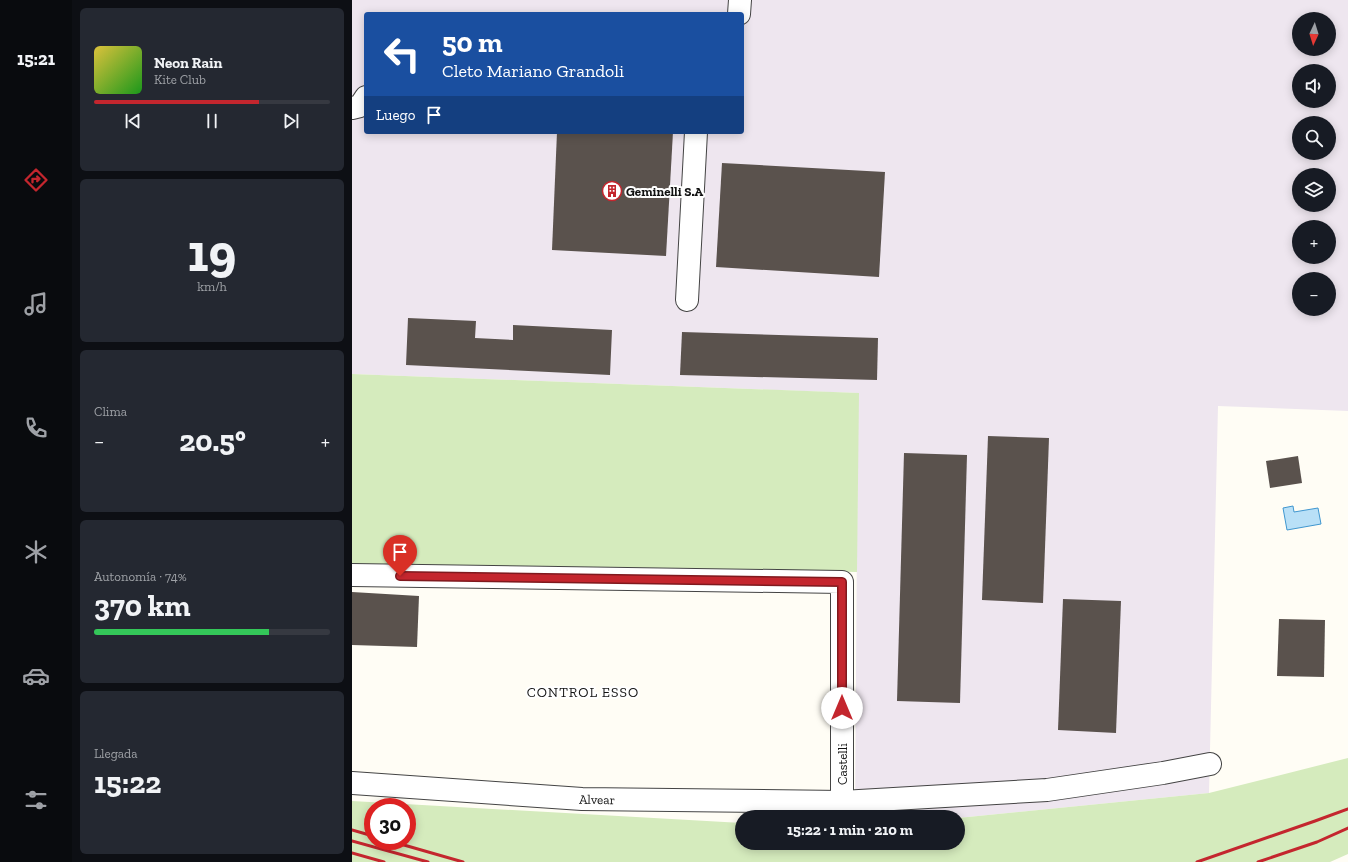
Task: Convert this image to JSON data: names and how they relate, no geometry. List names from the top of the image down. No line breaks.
{"streets":{"street":["Castelli","Alvear"]},"crossings":[["Castelli","Alvear"]],"districts":["CONTROL ESSO"],"places":{"building":["Geminelli S.A"]},"north":"bottom","page":{"tabs":"15:21","map_buttons":["+","−"],"turn":["50 m","Cleto Mariano Grandoli"],"song":["Neon Rain","Kite Club"],"then":"Luego","tile":[["19","km/h"],"Clima",["Autonomía · 74%","370 km"],["Llegada","15:22"]],"heat":["−","20.5°","+"],"limit":"30","trip":"15:22 · 1 min · 210 m"}}
